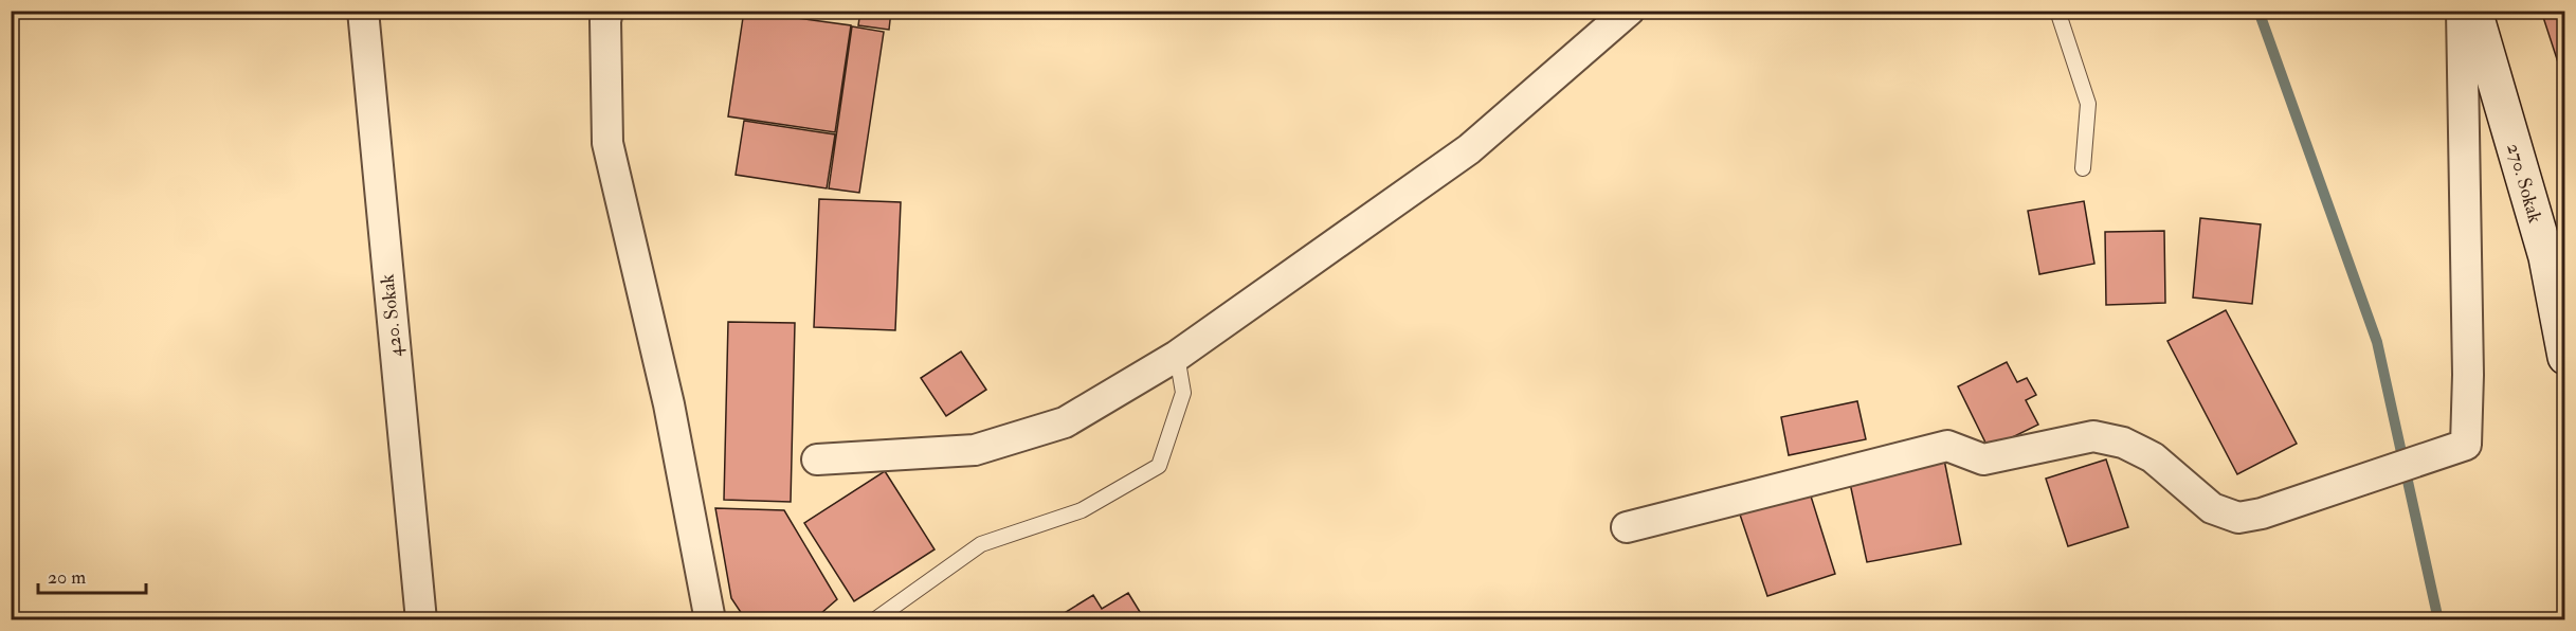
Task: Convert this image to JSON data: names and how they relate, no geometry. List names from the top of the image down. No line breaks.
{"streets":{"street":["270. Sokak","420. Sokak"]},"scale_bar":"20 m"}
